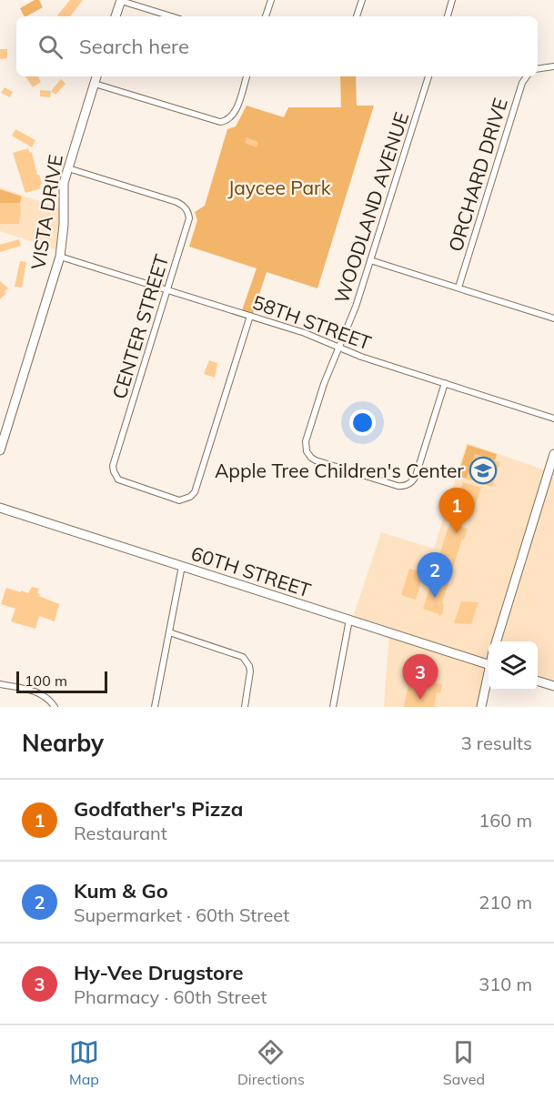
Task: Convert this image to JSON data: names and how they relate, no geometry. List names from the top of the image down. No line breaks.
{"streets":{"main road":["VISTA DRIVE","60TH STREET"],"street":["ORCHARD DRIVE","WOODLAND AVENUE","58TH STREET","CENTER STREET"]},"crossings":[["WOODLAND AVENUE","58TH STREET"],["VISTA DRIVE","58TH STREET"],["VISTA DRIVE","CENTER STREET"],["58TH STREET","CENTER STREET"]],"parks":["Jaycee Park"],"places":{"school or university":["Apple Tree Children's Center"]},"scale_bar":"100 m","page":{"search":"Search here","pins":["1","2","3"],"scale":"100 m","heading":["Nearby","3 results"],"list":[{"mark":"1","name":"Godfather's Pizza","note":"Restaurant","value":"160 m"},{"mark":"2","name":"Kum & Go","note":"Supermarket · 60th Street","value":"210 m"},{"mark":"3","name":"Hy-Vee Drugstore","note":"Pharmacy · 60th Street","value":"310 m"}],"nav":["Map","Directions","Saved"]}}
